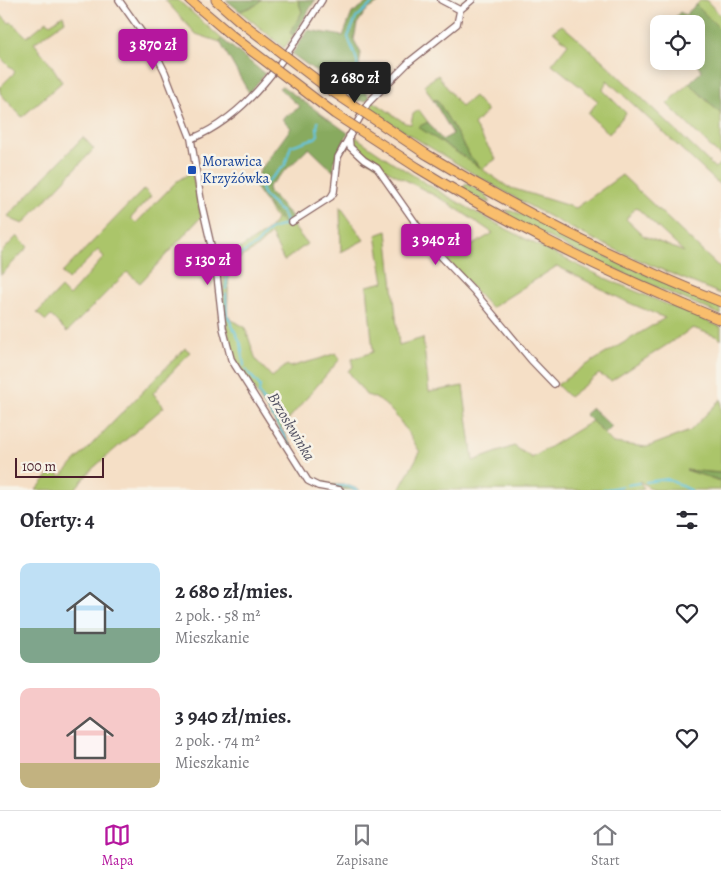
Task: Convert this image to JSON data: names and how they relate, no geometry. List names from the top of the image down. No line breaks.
{"water":["Brzoskwinka"],"places":{"transit":["Morawica Krzyżówka"]},"scale_bar":"100 m","page":{"price":["3 870 zł","2 680 zł","3 940 zł","5 130 zł"],"scale":"100 m","heading":"Oferty: 4","list":[{"name":"2 680 zł/mies.","note":"2 pok. · 58 m² · Mieszkanie"},{"name":"3 940 zł/mies.","note":"2 pok. · 74 m² · Mieszkanie"}],"tabs":["Mapa","Zapisane","Start"]}}
